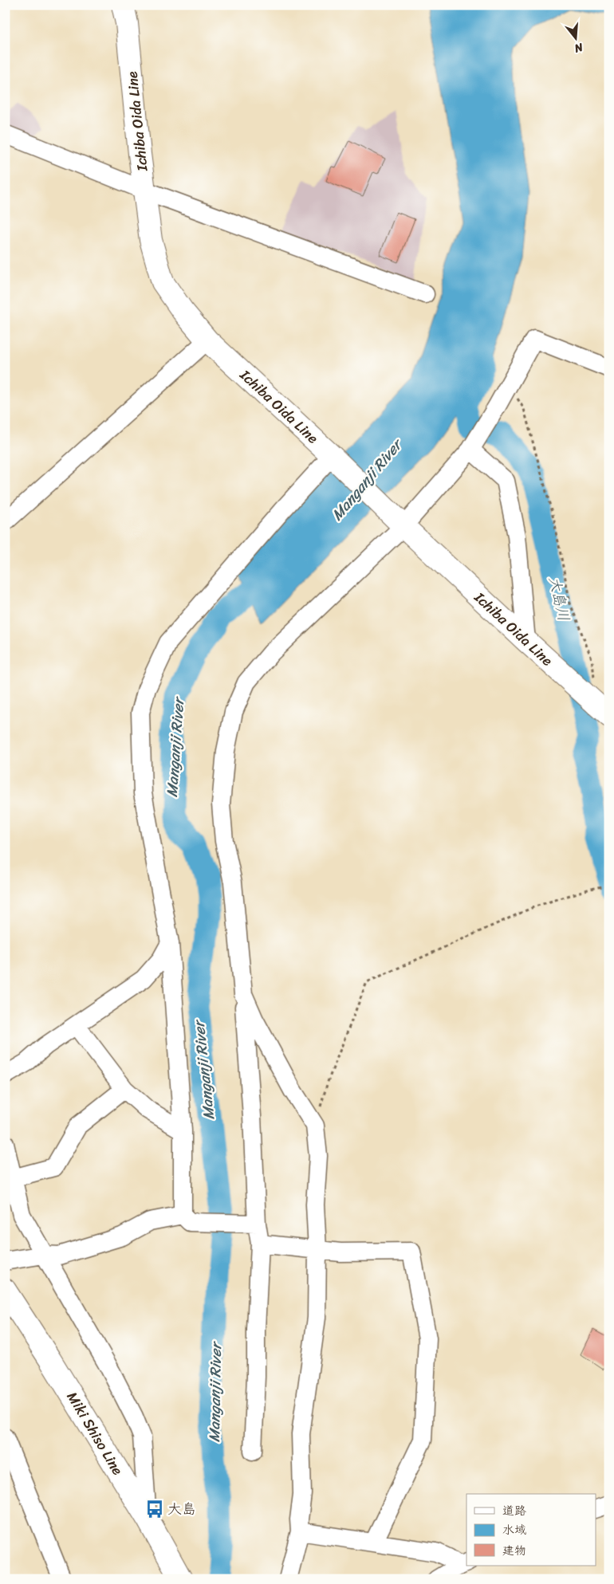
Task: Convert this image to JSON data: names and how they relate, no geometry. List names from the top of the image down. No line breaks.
{"streets":{"main road":["Ichiba Oida Line","Miki Shiso Line"]},"water":["Manganji River","大島川"],"places":{"bus stop":["大島"]},"legend":["道路","水域","建物"],"north":"bottom"}
